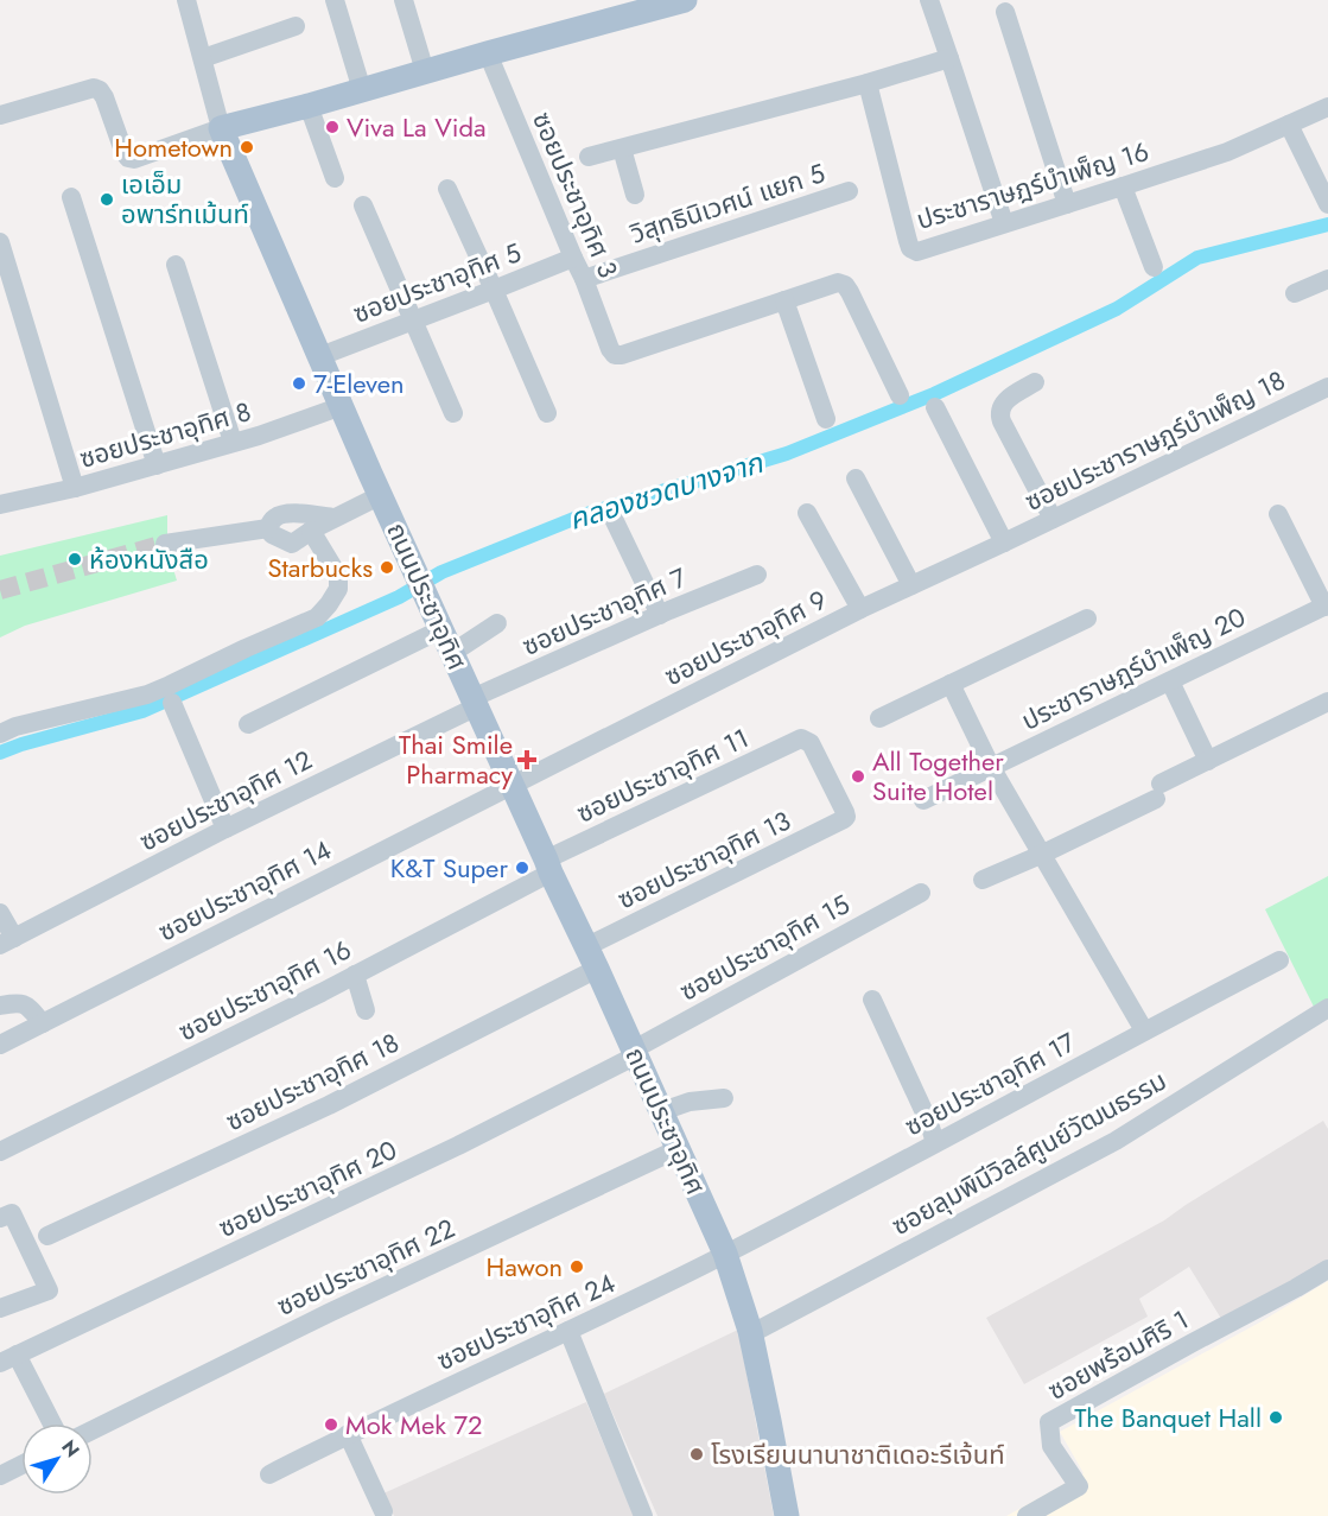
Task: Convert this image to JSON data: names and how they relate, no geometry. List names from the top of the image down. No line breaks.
{"streets":{"main road":["ถนนประชาอุทิศ"],"street":["ประชาราษฎร์บำเพ็ญ 16","ซอยประชาอุทิศ 3","วิสุทธินิเวศน์ แยก 5","ซอยประชาอุทิศ 5","ซอยประชาอุทิศ 8","ซอยประชาราษฎร์บำเพ็ญ 18","ซอยประชาอุทิศ 7","ซอยประชาอุทิศ 9","ประชาราษฎร์บำเพ็ญ 20","ซอยประชาอุทิศ 11","ซอยประชาอุทิศ 12","ซอยประชาอุทิศ 13","ซอยประชาอุทิศ 14","ซอยประชาอุทิศ 15","ซอยประชาอุทิศ 16","ซอยประชาอุทิศ 18","ซอยประชาอุทิศ 17","ซอยลุมพินีวิลล์ศูนย์วัฒนธรรม","ซอยประชาอุทิศ 20","ซอยประชาอุทิศ 22","ซอยประชาอุทิศ 24","ซอยพร้อมศิริ 1"]},"crossings":[["ซอยประชาอุทิศ 3","วิสุทธินิเวศน์ แยก 5"],["ซอยประชาอุทิศ 3","ซอยประชาอุทิศ 5"],["ซอยประชาอุทิศ 5","ถนนประชาอุทิศ"],["ซอยประชาอุทิศ 8","ถนนประชาอุทิศ"],["ซอยประชาราษฎร์บำเพ็ญ 18","ซอยประชาอุทิศ 9"],["ถนนประชาอุทิศ","ซอยประชาอุทิศ 7"],["ถนนประชาอุทิศ","ซอยประชาอุทิศ 9"],["ถนนประชาอุทิศ","ซอยประชาอุทิศ 11"],["ถนนประชาอุทิศ","ซอยประชาอุทิศ 12"],["ถนนประชาอุทิศ","ซอยประชาอุทิศ 13"],["ถนนประชาอุทิศ","ซอยประชาอุทิศ 14"],["ถนนประชาอุทิศ","ซอยประชาอุทิศ 15"],["ถนนประชาอุทิศ","ซอยประชาอุทิศ 16"],["ถนนประชาอุทิศ","ซอยประชาอุทิศ 18"],["ถนนประชาอุทิศ","ซอยประชาอุทิศ 17"],["ถนนประชาอุทิศ","ซอยลุมพินีวิลล์ศูนย์วัฒนธรรม"],["ถนนประชาอุทิศ","ซอยประชาอุทิศ 20"],["ถนนประชาอุทิศ","ซอยประชาอุทิศ 22"],["ถนนประชาอุทิศ","ซอยประชาอุทิศ 24"],["ซอยประชาอุทิศ 7","ซอยประชาอุทิศ 12"],["ซอยประชาอุทิศ 9","ซอยประชาอุทิศ 14"],["ซอยประชาอุทิศ 11","ซอยประชาอุทิศ 13"],["ซอยประชาอุทิศ 11","ซอยประชาอุทิศ 16"],["ซอยประชาอุทิศ 13","ซอยประชาอุทิศ 18"],["ซอยประชาอุทิศ 15","ซอยประชาอุทิศ 20"],["ซอยประชาอุทิศ 17","ซอยประชาอุทิศ 24"]],"water":["คลองชวดบางจาก"],"places":{"other":["Viva La Vida","Hometown","เอเอ็ม อพาร์ทเม้นท์","7-Eleven","ห้องหนังสือ","Starbucks","All Together Suite Hotel","K&T Super","Hawon","The Banquet Hall","Mok Mek 72","โรงเรียนนานาชาติเดอะรีเจ้นท์"],"health":["Thai Smile Pharmacy"]},"north":"top right"}
